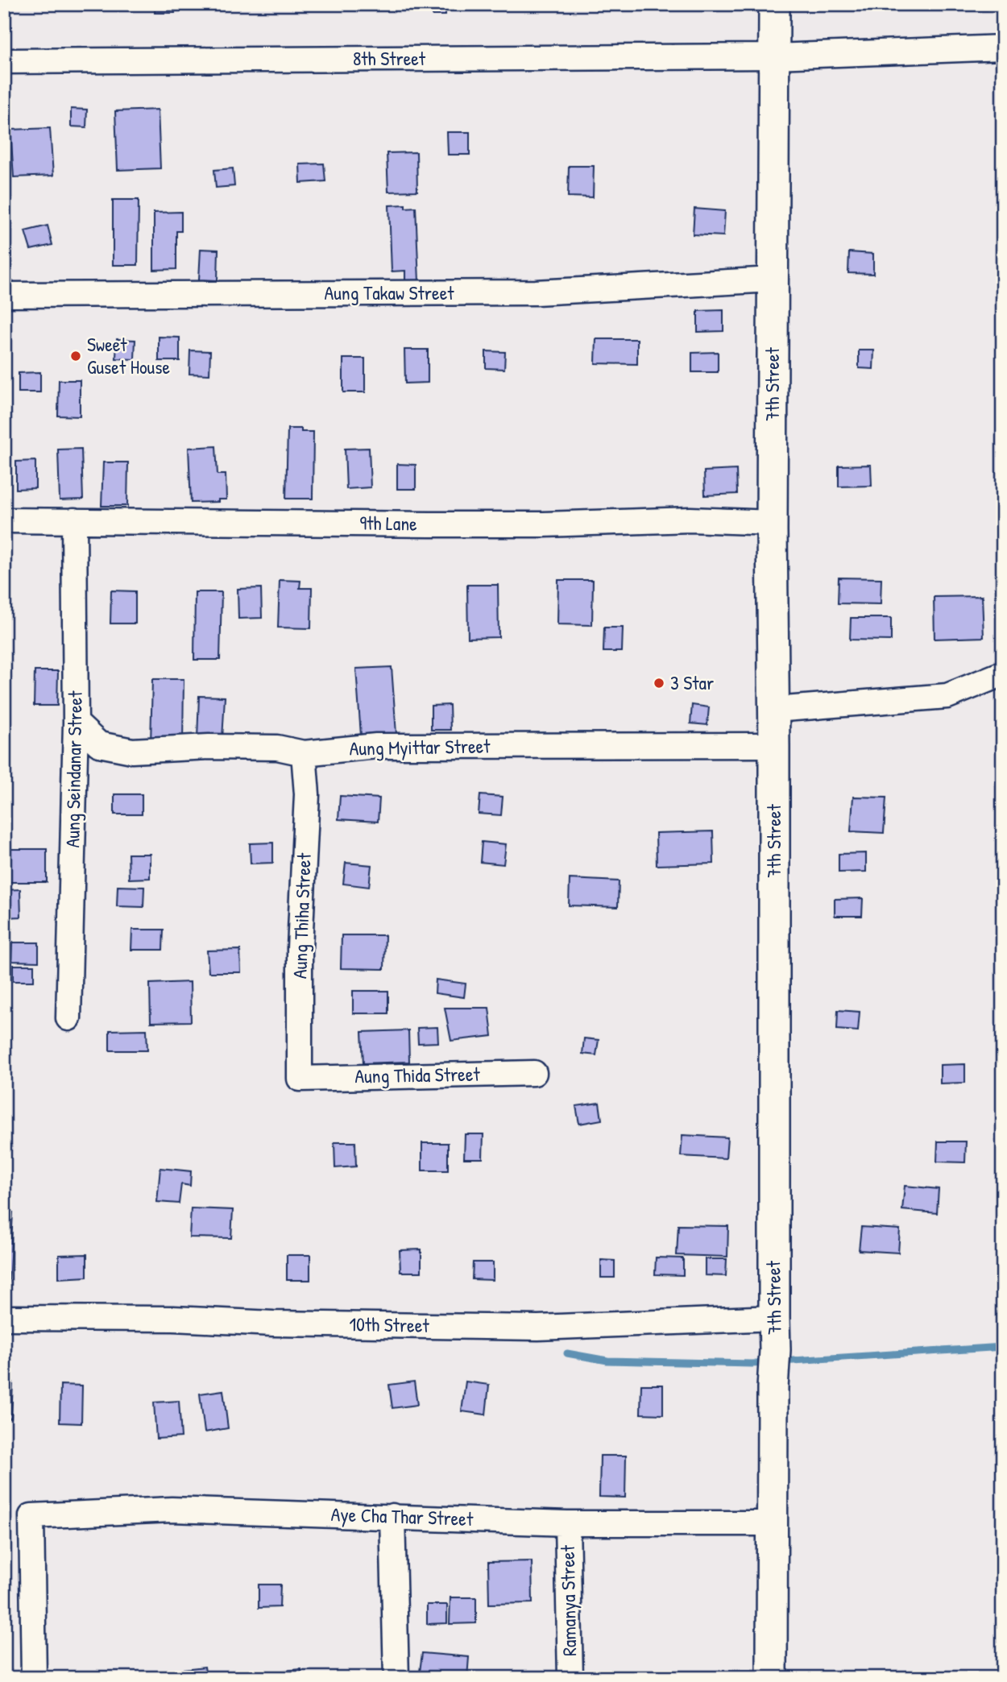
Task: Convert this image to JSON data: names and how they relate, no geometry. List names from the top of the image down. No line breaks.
{"streets":{"street":["8th Street","Aung Takaw Street","7th Street","9th Lane","Aung Myittar Street","Aung Seindanar Street","Aung Thiha Street","Aung Thida Street","10th Street","Aye Cha Thar Street","Ramanya Street"]},"crossings":[["8th Street","7th Street"],["Aung Takaw Street","7th Street"],["7th Street","9th Lane"],["7th Street","Aung Myittar Street"],["7th Street","10th Street"],["7th Street","Aye Cha Thar Street"],["9th Lane","Aung Seindanar Street"],["Aung Myittar Street","Aung Seindanar Street"],["Aung Myittar Street","Aung Thiha Street"],["Aung Thiha Street","Aung Thida Street"],["Aye Cha Thar Street","Ramanya Street"]],"places":["Sweet Guset House","3 Star"]}
